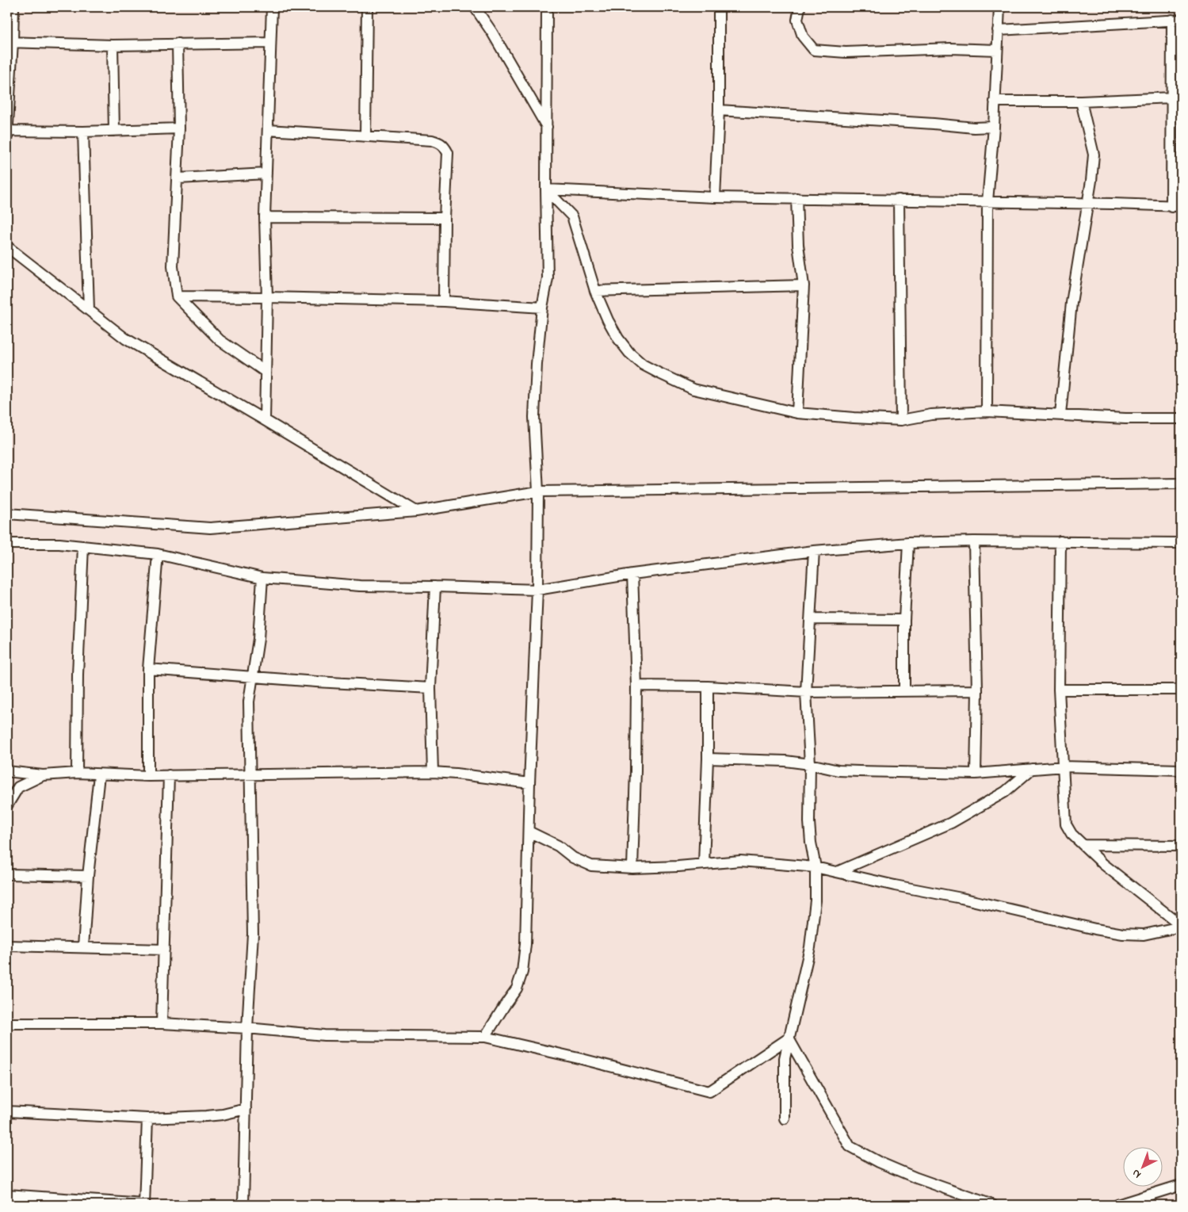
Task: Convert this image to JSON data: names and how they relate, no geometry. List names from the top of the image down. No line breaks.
{"north":"bottom left"}
